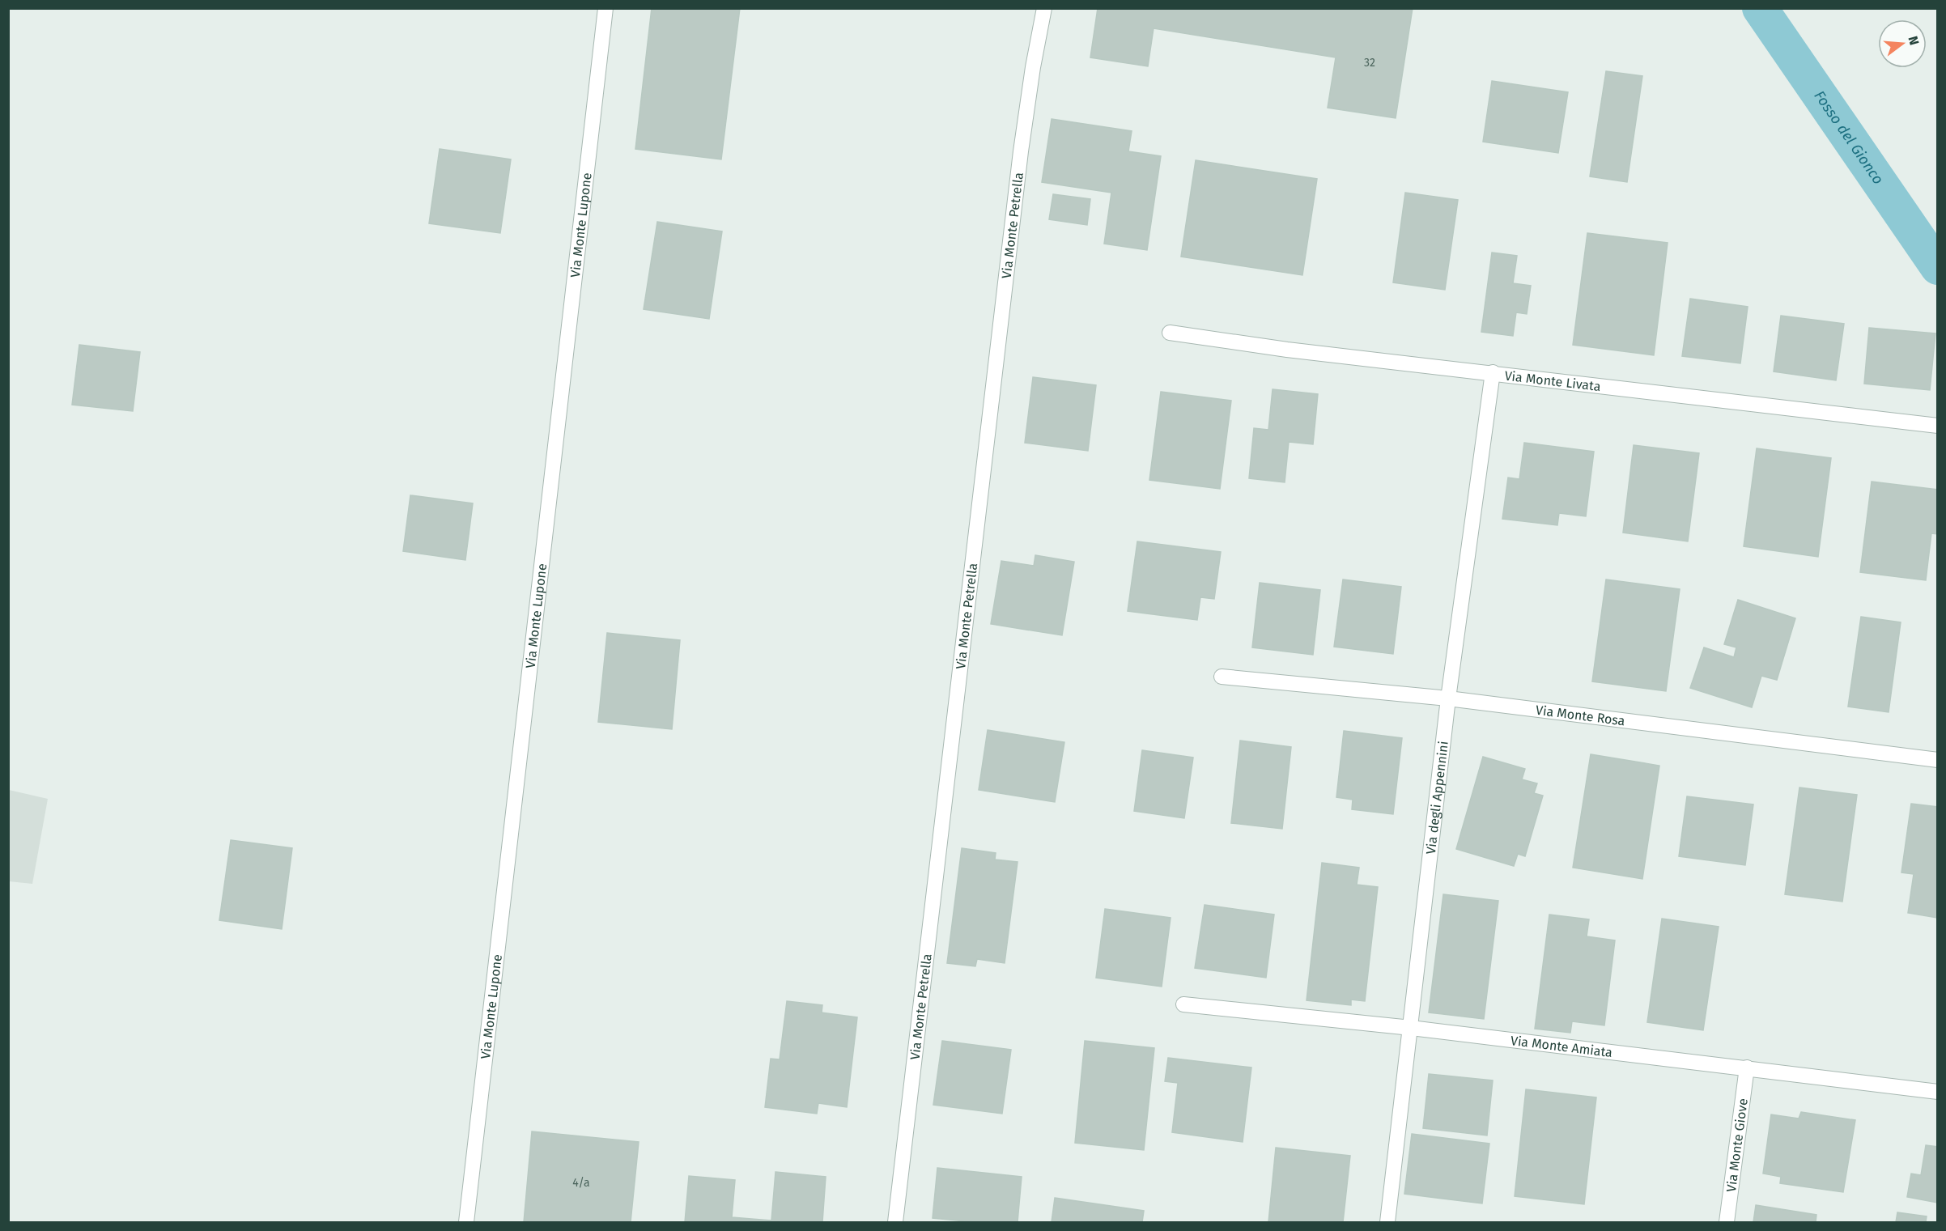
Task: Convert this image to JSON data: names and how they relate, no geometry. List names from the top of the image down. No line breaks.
{"streets":{"street":["Via Monte Petrella","Via Monte Lupone","Via Monte Livata","Via Monte Rosa","Via degli Appennini","Via Monte Amiata","Via Monte Giove"]},"crossings":[["Via Monte Livata","Via degli Appennini"],["Via Monte Rosa","Via degli Appennini"],["Via degli Appennini","Via Monte Amiata"],["Via Monte Amiata","Via Monte Giove"]],"water":["Fosso del Gionco"],"house_numbers":["32","4/a"],"north":"right"}
